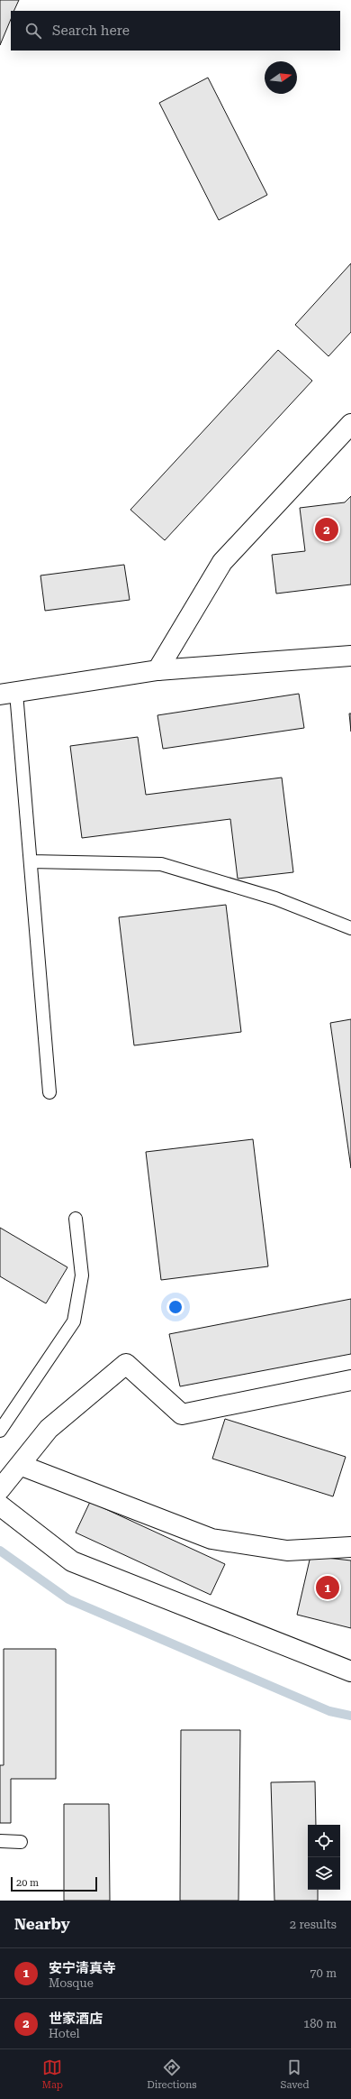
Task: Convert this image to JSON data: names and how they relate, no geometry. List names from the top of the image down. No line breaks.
{"scale_bar":"20 m","north":"right","page":{"search":"Search here","pins":["2","1"],"scale":"20 m","heading":["Nearby","2 results"],"list":[{"mark":"1","name":"安宁清真寺","note":"Mosque","value":"70 m"},{"mark":"2","name":"世家酒店","note":"Hotel","value":"180 m"}],"nav":["Map","Directions","Saved"]}}
